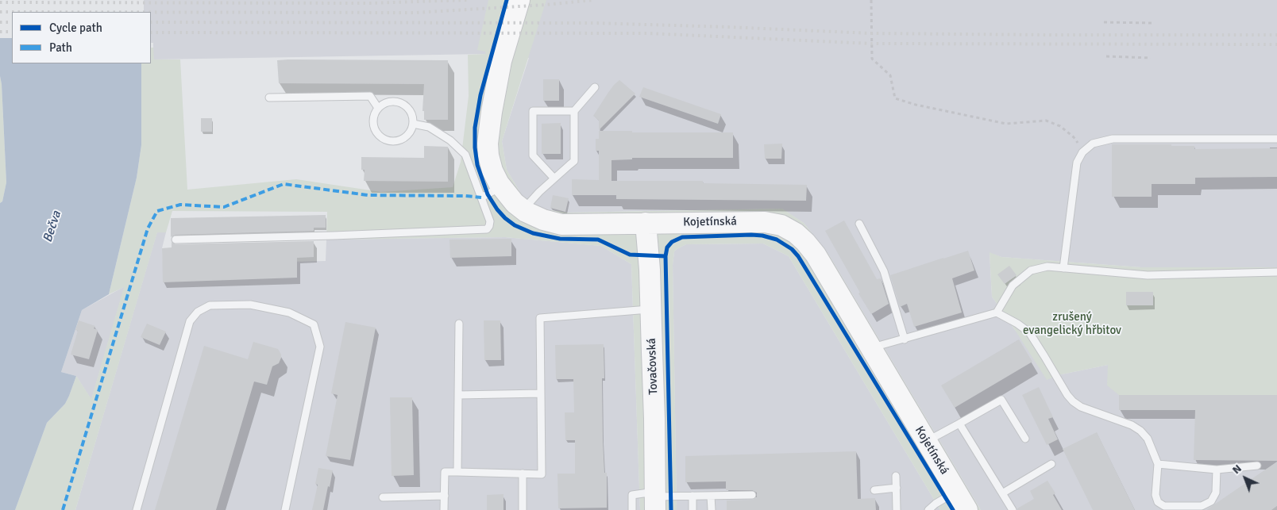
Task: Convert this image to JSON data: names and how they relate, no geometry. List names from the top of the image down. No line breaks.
{"streets":{"main road":["Kojetínská","Tovačovská"]},"crossings":[["Kojetínská","Tovačovská"]],"water":["Bečva"],"parks":["zrušený evangelický hřbitov"],"legend":["Cycle path","Path"],"north":"top left"}
